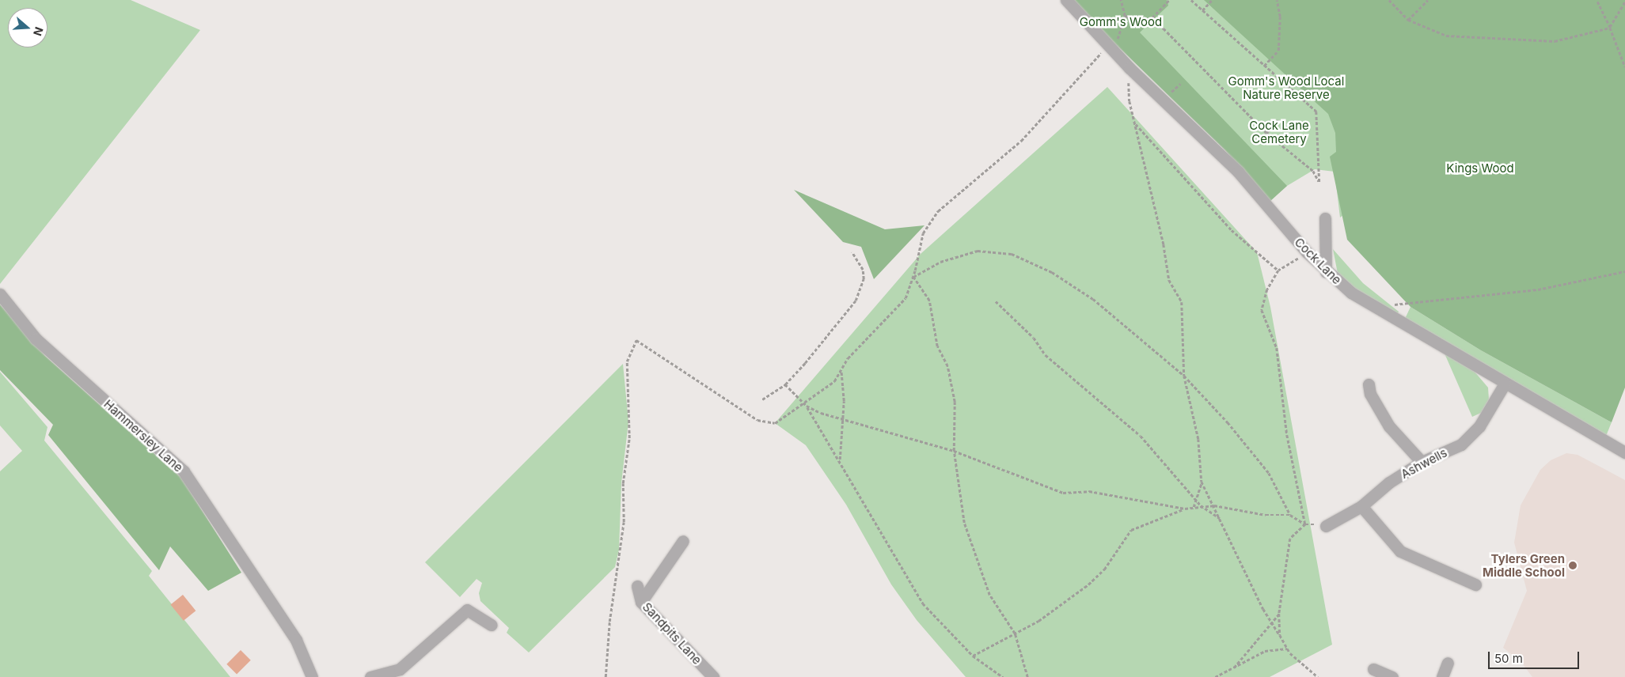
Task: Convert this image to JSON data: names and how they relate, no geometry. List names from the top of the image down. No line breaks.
{"streets":{"street":["Cock Lane","Hammersley Lane","Ashwells","Sandpits Lane"]},"crossings":[["Cock Lane","Ashwells"]],"parks":["Gomm's Wood","Gomm's Wood Local Nature Reserve","Cock Lane Cemetery","Kings Wood"],"places":["Tylers Green Middle School"],"scale_bar":"50 m","north":"right"}
